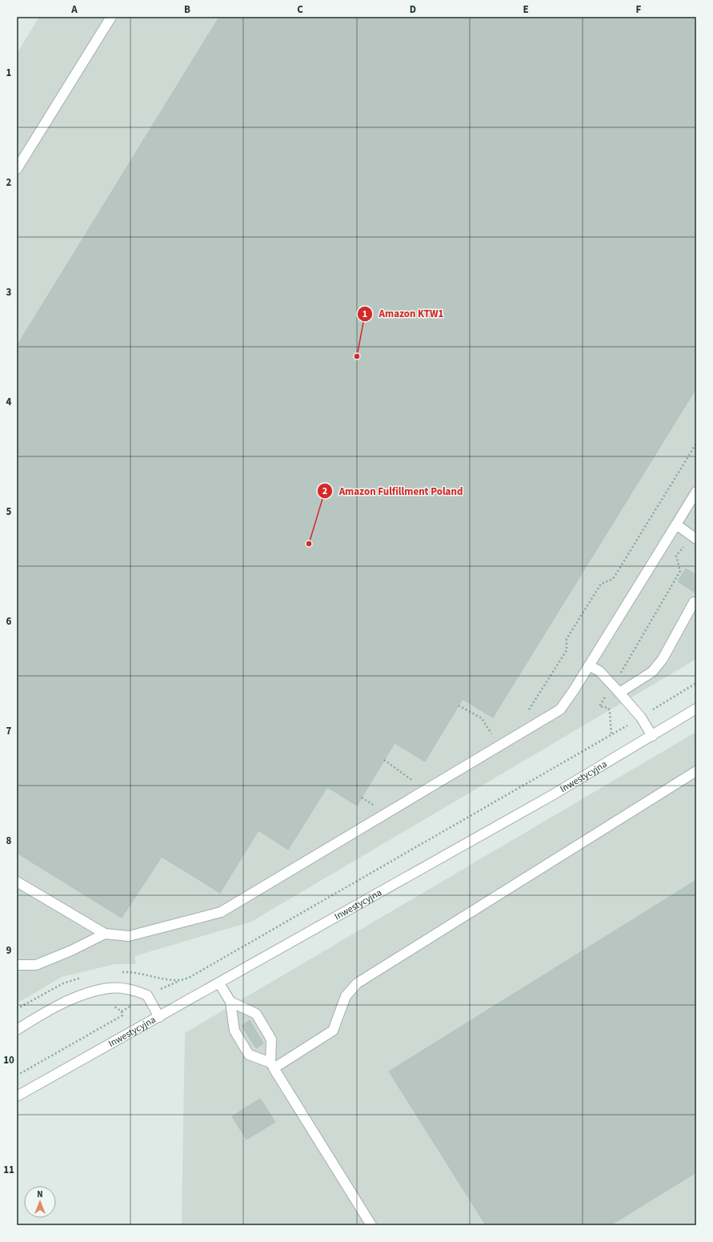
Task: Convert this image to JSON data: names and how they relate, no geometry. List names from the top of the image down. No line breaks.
{"streets":{"street":["Inwestycyjna"]},"places":["Amazon KTW1","Amazon Fulfillment Poland"],"north":"top","grid":{"columns":["A","B","C","D","E","F"],"rows":["1","2","3","4","5","6","7","8","9","10","11"]}}
